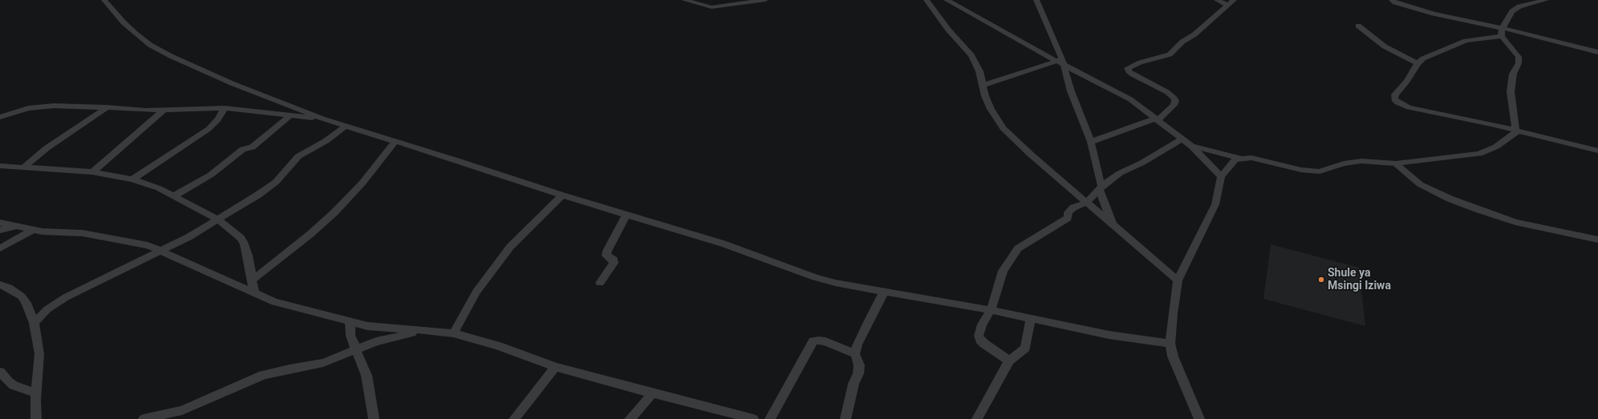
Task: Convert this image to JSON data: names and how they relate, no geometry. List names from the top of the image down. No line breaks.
{"places":["Shule ya Msingi Iziwa"]}
